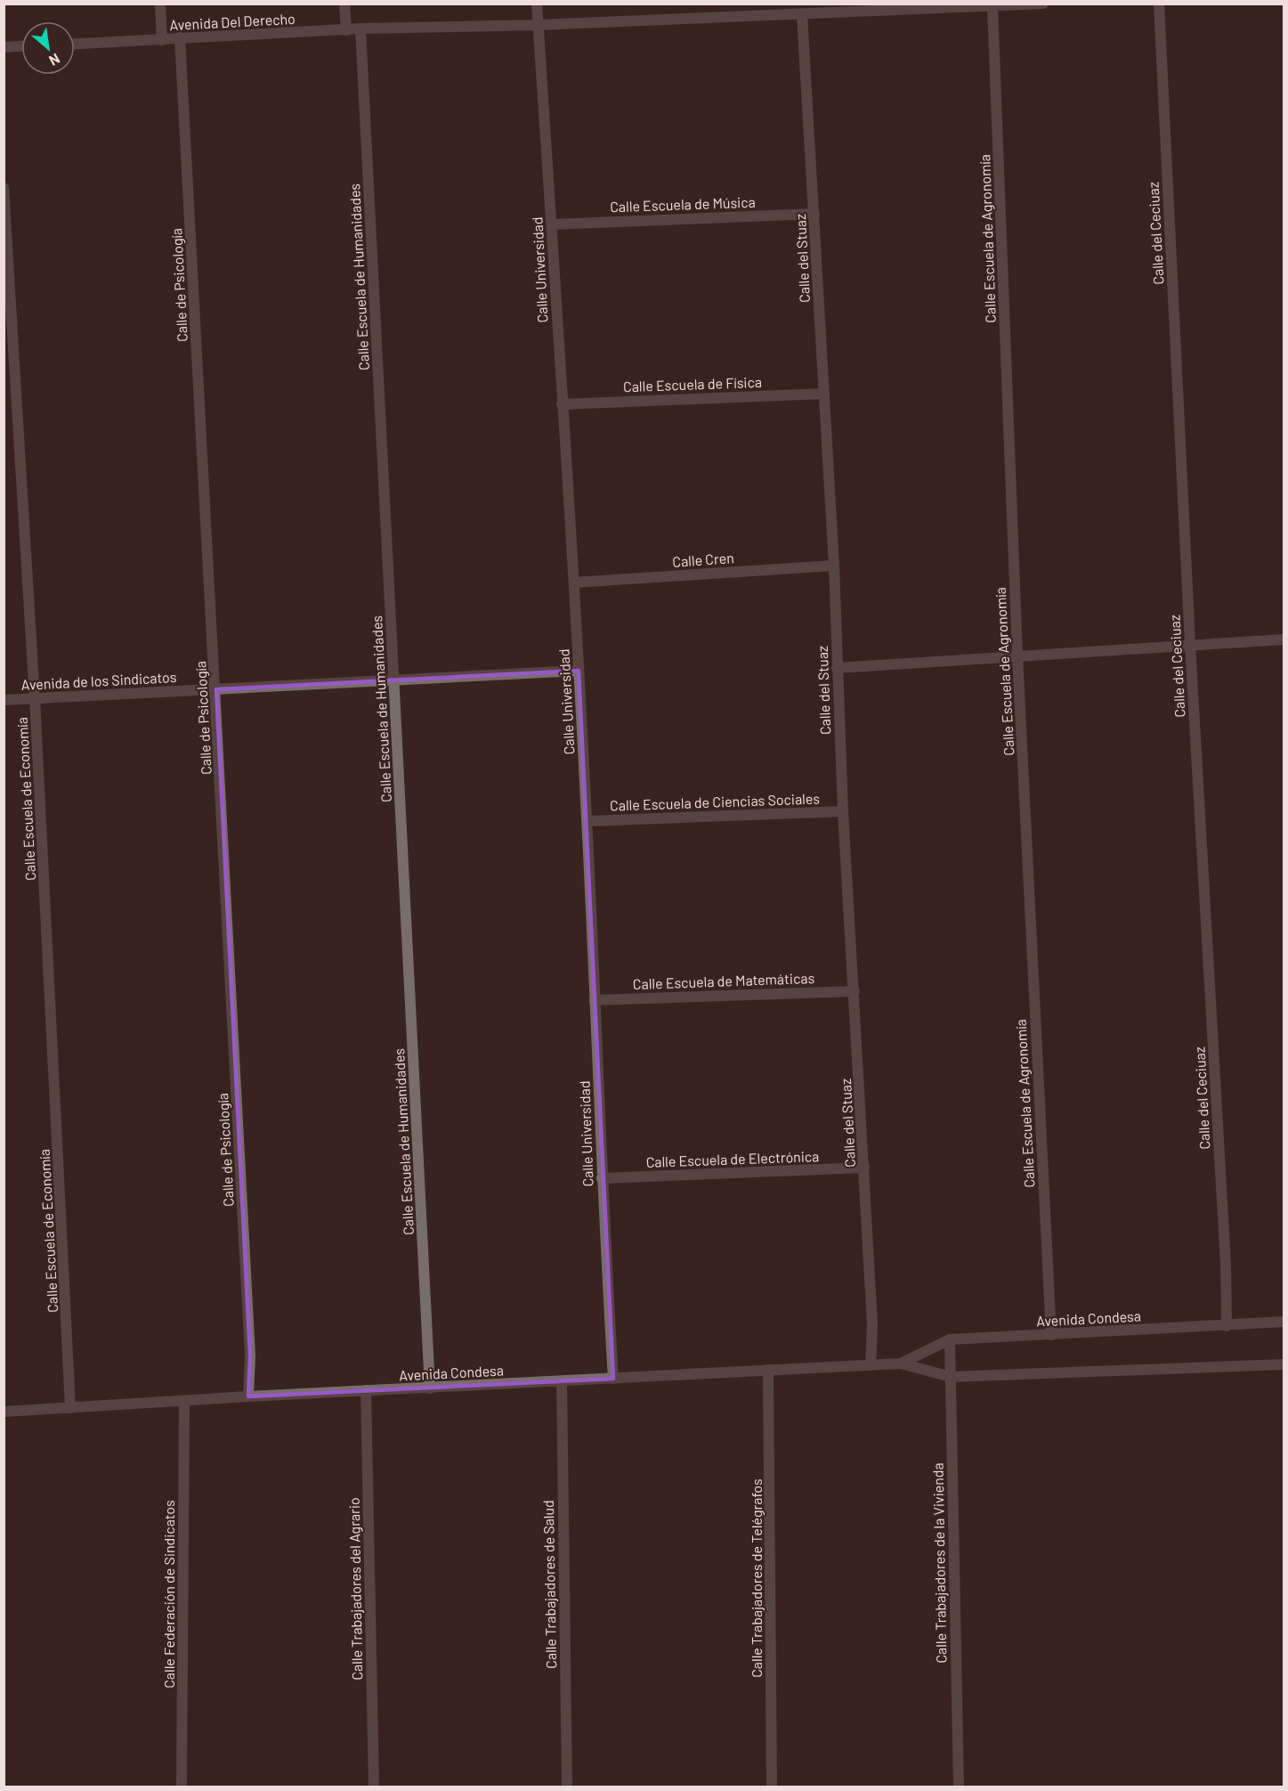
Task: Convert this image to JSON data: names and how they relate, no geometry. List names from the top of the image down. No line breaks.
{"streets":{"street":["Avenida Del Derecho","Calle Escuela de Música","Calle del Ceciuaz","Calle Escuela de Agronomía","Calle del Stuaz","Calle Universidad","Calle Escuela de Humanidades","Calle de Psicología","Calle Escuela de Física","Calle Cren","Avenida de los Sindicatos","Calle Escuela de Economía","Calle Escuela de Ciencias Sociales","Calle Escuela de Matemáticas","Calle Escuela de Electrónica","Avenida Condesa","Calle Trabajadores de la Vivienda","Calle Trabajadores de Telégrafos","Calle Trabajadores de Salud","Calle Trabajadores del Agrario","Calle Federación de Sindicatos"]},"crossings":[["Avenida Del Derecho","Calle Escuela de Agronomía"],["Avenida Del Derecho","Calle del Stuaz"],["Avenida Del Derecho","Calle Universidad"],["Avenida Del Derecho","Calle Escuela de Humanidades"],["Avenida Del Derecho","Calle de Psicología"],["Calle Escuela de Música","Calle del Stuaz"],["Calle Escuela de Música","Calle Universidad"],["Calle del Ceciuaz","Avenida Condesa"],["Calle Escuela de Agronomía","Avenida Condesa"],["Calle del Stuaz","Calle Escuela de Física"],["Calle del Stuaz","Calle Cren"],["Calle del Stuaz","Calle Escuela de Ciencias Sociales"],["Calle del Stuaz","Calle Escuela de Matemáticas"],["Calle del Stuaz","Calle Escuela de Electrónica"],["Calle del Stuaz","Avenida Condesa"],["Calle Universidad","Calle Escuela de Física"],["Calle Universidad","Calle Cren"],["Calle Universidad","Avenida de los Sindicatos"],["Calle Universidad","Calle Escuela de Ciencias Sociales"],["Calle Universidad","Calle Escuela de Matemáticas"],["Calle Universidad","Calle Escuela de Electrónica"],["Calle Universidad","Avenida Condesa"],["Calle Escuela de Humanidades","Avenida de los Sindicatos"],["Calle Escuela de Humanidades","Avenida Condesa"],["Calle de Psicología","Avenida de los Sindicatos"],["Calle de Psicología","Avenida Condesa"],["Avenida de los Sindicatos","Calle Escuela de Economía"],["Calle Escuela de Economía","Avenida Condesa"],["Avenida Condesa","Calle Trabajadores de la Vivienda"],["Avenida Condesa","Calle Trabajadores de Telégrafos"],["Avenida Condesa","Calle Trabajadores de Salud"],["Avenida Condesa","Calle Trabajadores del Agrario"],["Avenida Condesa","Calle Federación de Sindicatos"]],"north":"bottom right"}
